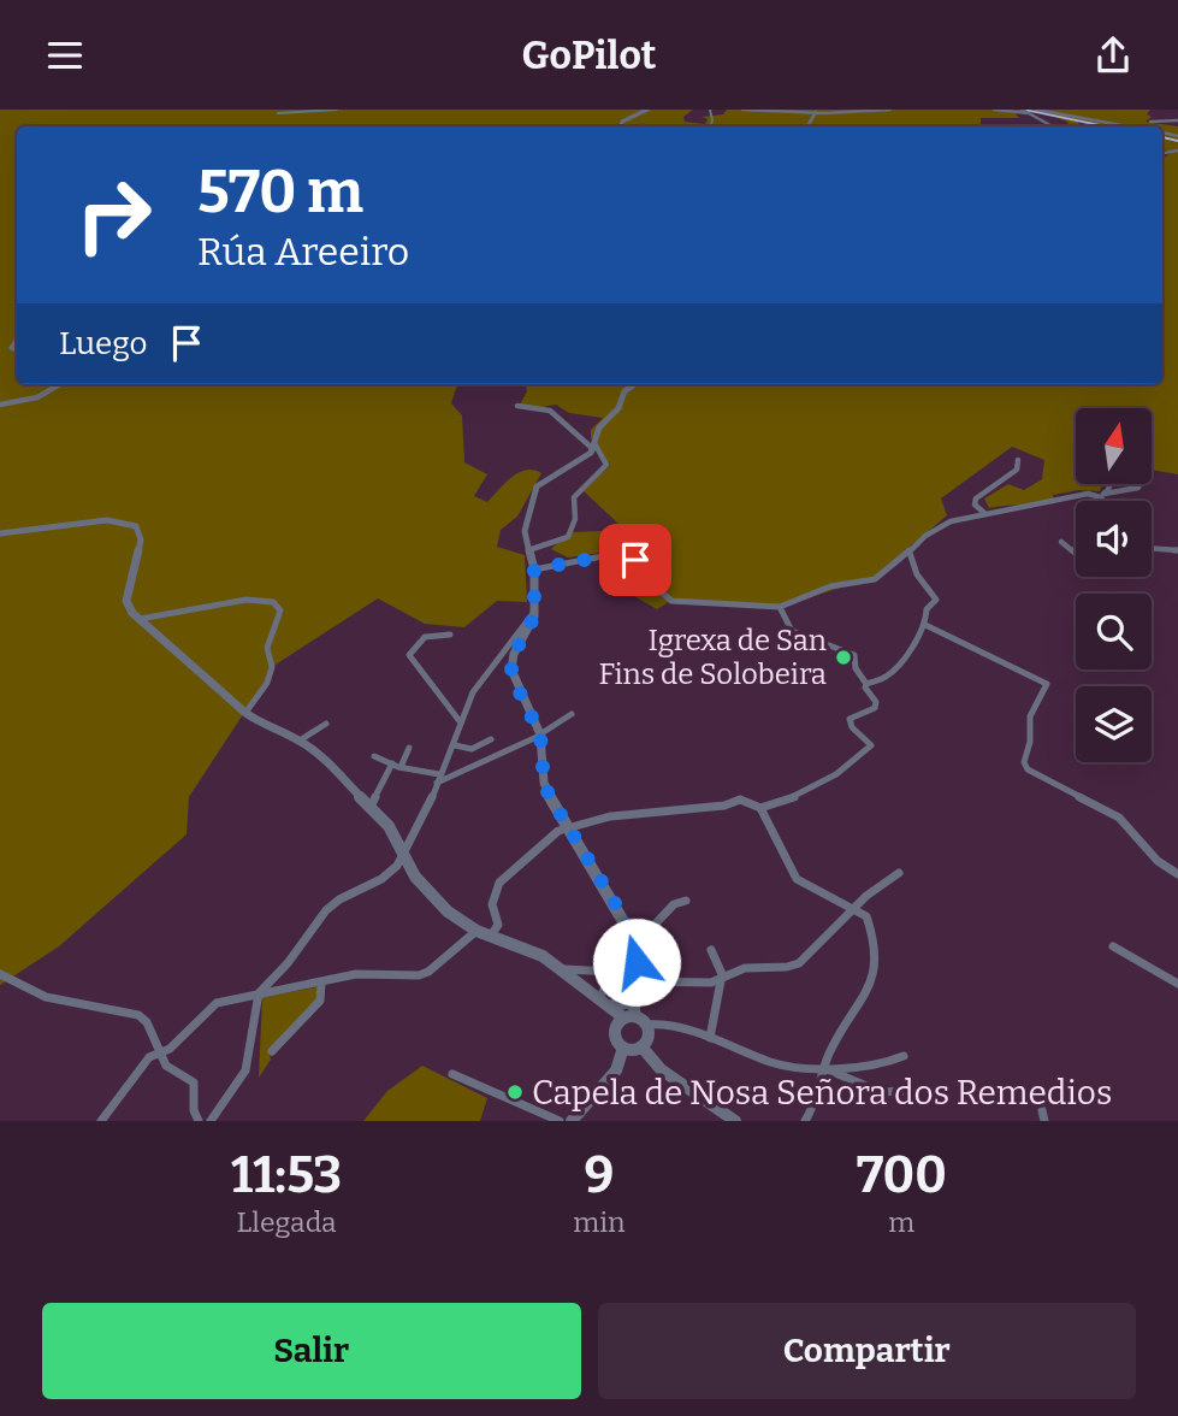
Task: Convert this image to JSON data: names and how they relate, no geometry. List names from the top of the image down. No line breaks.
{"places":["Igrexa de San Fins de Solobeira","Capela de Nosa Señora dos Remedios"],"north":"top","page":{"header":"GoPilot","turn":["570 m","Rúa Areeiro"],"then":"Luego","eta":["11:53","Llegada","9","min","700","m"],"buttons":["Salir","Compartir"]}}
